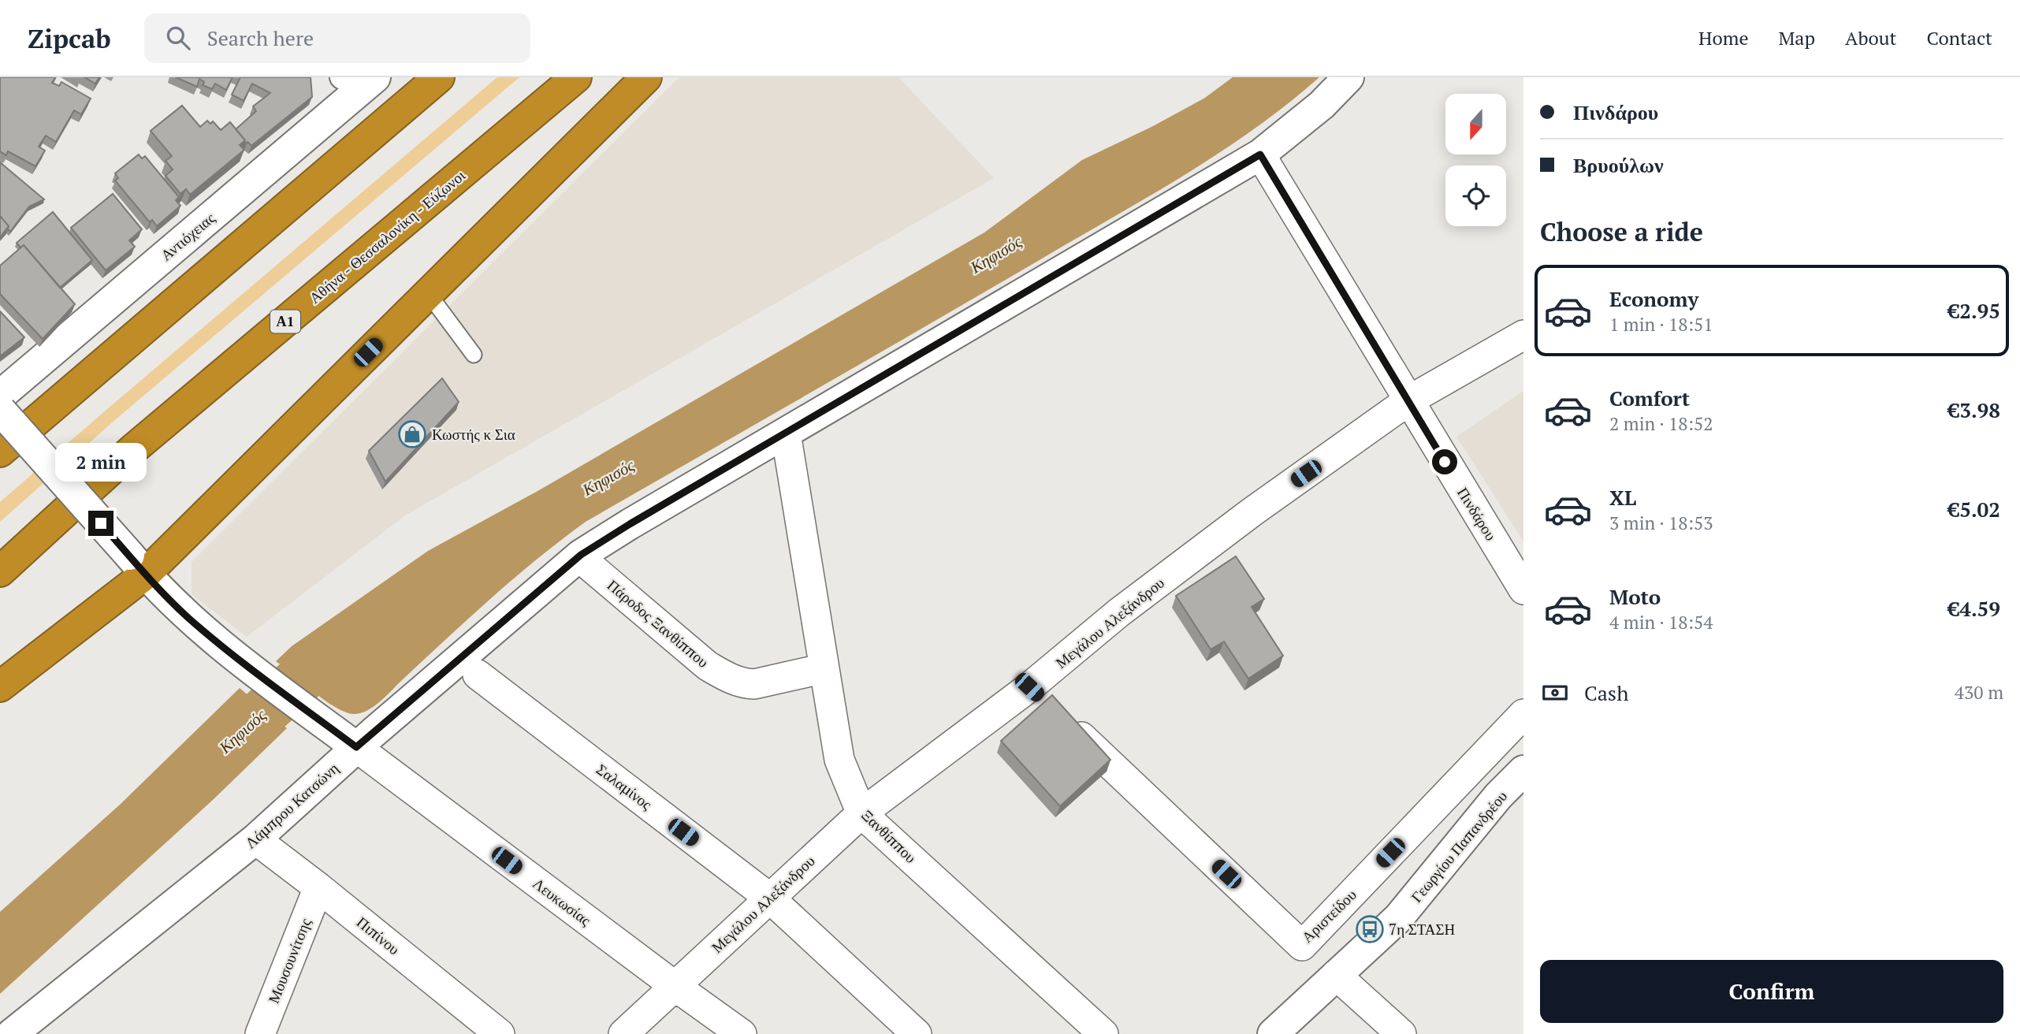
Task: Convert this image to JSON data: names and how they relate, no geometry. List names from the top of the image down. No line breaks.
{"streets":{"highway":["Αθήνα - Θεσσαλονίκη - Εύζωνοι","Α1"],"street":["Αντιόχειας","Πινδάρου","Μεγάλου Αλεξάνδρου","Πάροδος Ξανθίππου","Σαλαμίνος","Λάμπρου Κατσώνη","Ξανθίππου","Γεωργίου Παπανδρέου","Λευκωσίας","Αριστείδου","Πιπίνου","Μουσουνίτσης"]},"crossings":[["Πινδάρου","Μεγάλου Αλεξάνδρου"],["Πινδάρου","Λάμπρου Κατσώνη"],["Μεγάλου Αλεξάνδρου","Σαλαμίνος"],["Μεγάλου Αλεξάνδρου","Ξανθίππου"],["Μεγάλου Αλεξάνδρου","Λευκωσίας"],["Μεγάλου Αλεξάνδρου","Αριστείδου"],["Πάροδος Ξανθίππου","Ξανθίππου"],["Λάμπρου Κατσώνη","Ξανθίππου"],["Λάμπρου Κατσώνη","Λευκωσίας"],["Λάμπρου Κατσώνη","Πιπίνου"],["Πιπίνου","Μουσουνίτσης"]],"water":["Κηφισός"],"places":{"shop":["Κωστής κ Σια"],"bus stop":["7η ΣΤΑΣΗ"]},"north":"bottom","page":{"header":"Zipcab","search":"Search here","nav":["Home","Map","About","Contact"],"banner":["Πινδάρου","Βρυούλων"],"heading":"Choose a ride","list":[{"name":"Economy","note":"1 min · 18:51","value":"€2.95"},{"name":"Comfort","note":"2 min · 18:52","value":"€3.98"},{"name":"XL","note":"3 min · 18:53","value":"€5.02"},{"name":"Moto","note":"4 min · 18:54","value":"€4.59"}],"bubble":"2 min","pay":["Cash","430 m"],"buttons":"Confirm"}}
